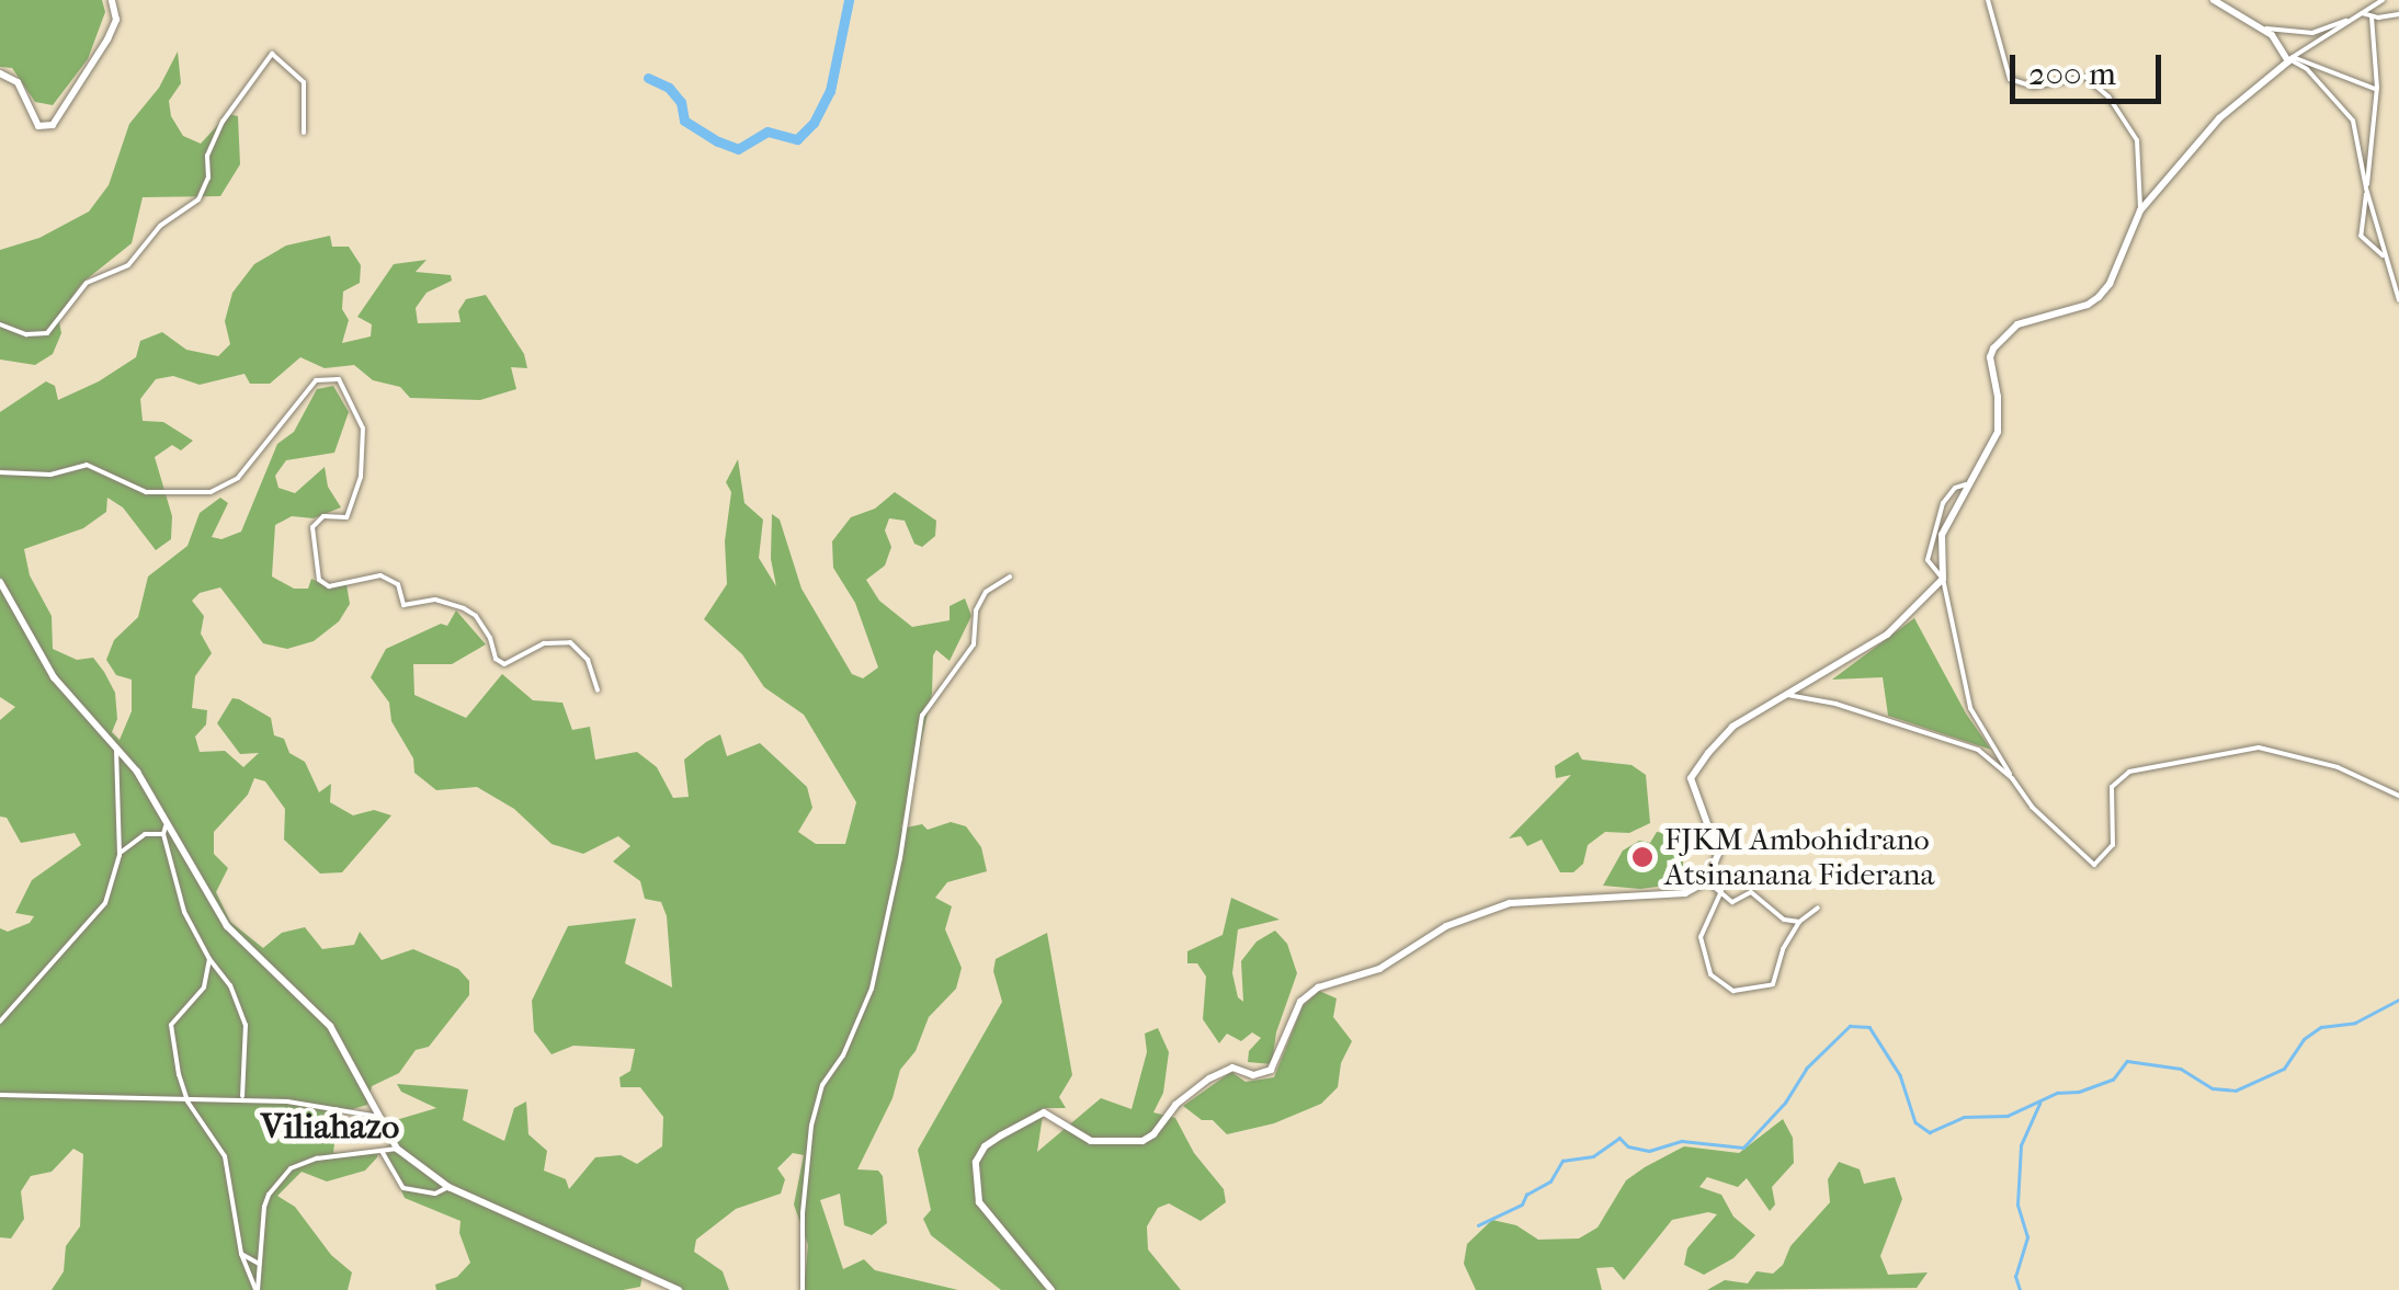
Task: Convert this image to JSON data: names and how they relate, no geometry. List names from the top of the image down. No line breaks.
{"districts":["Viliahazo"],"places":["FJKM Ambohidrano Atsinanana Fiderana"],"scale_bar":"200 m"}
